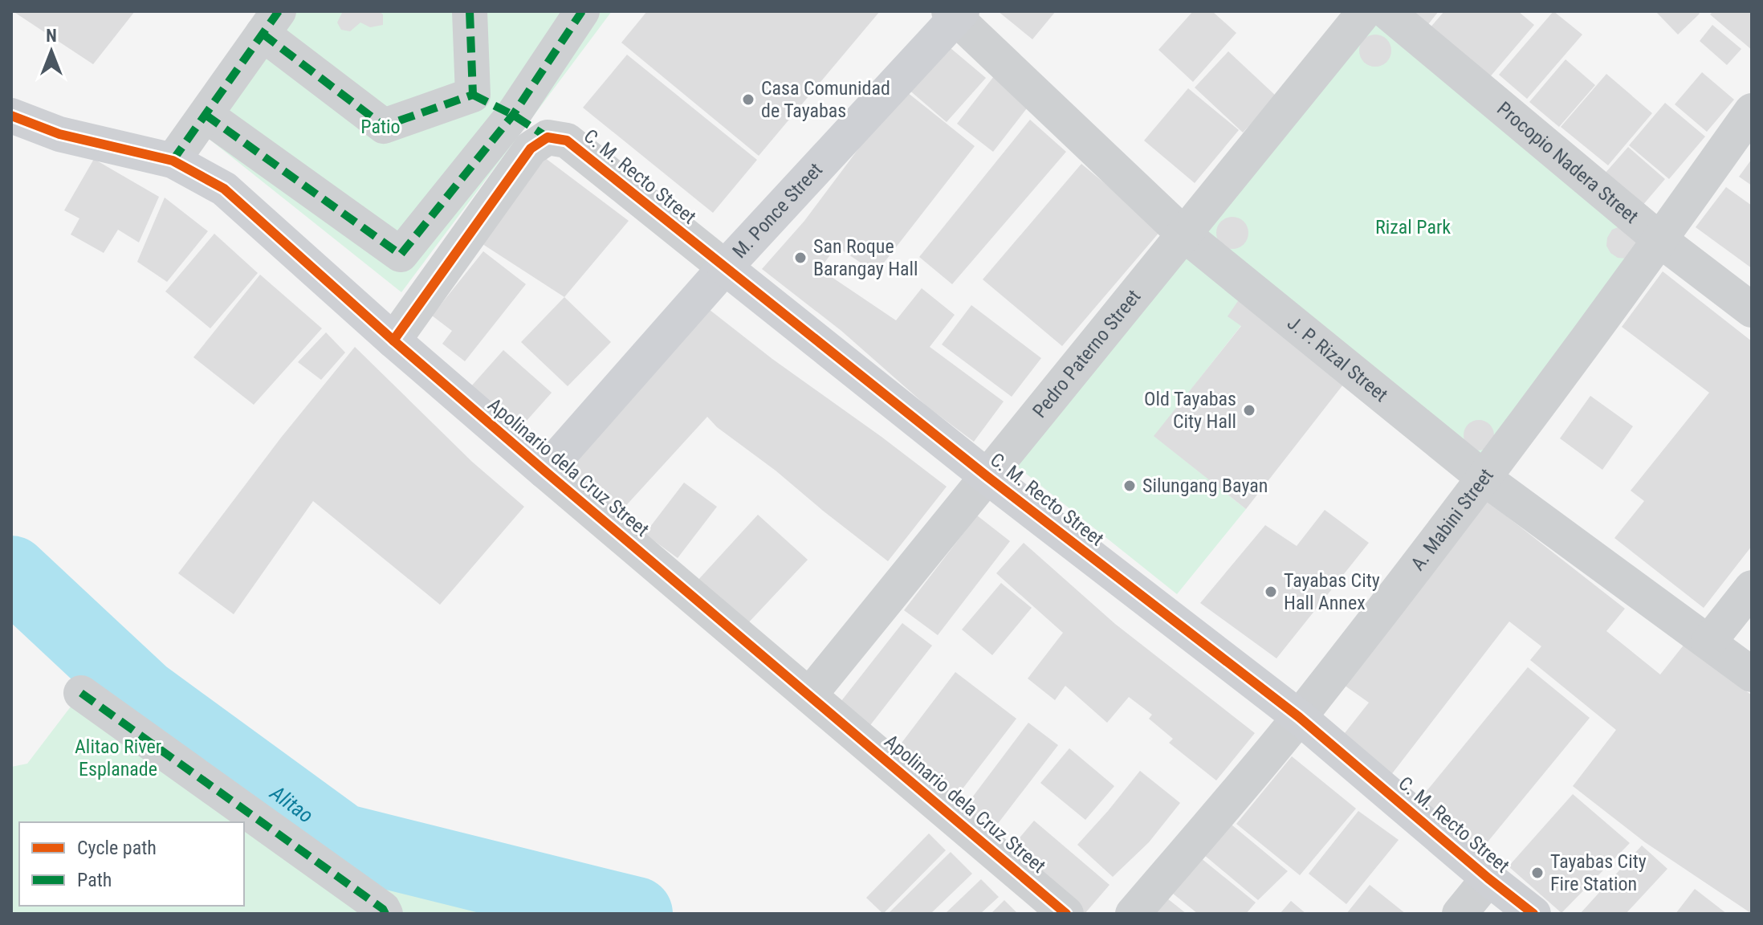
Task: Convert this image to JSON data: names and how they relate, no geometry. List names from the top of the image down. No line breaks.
{"streets":{"street":["Procopio Nadera Street","C. M. Recto Street","M. Ponce Street","Pedro Paterno Street","J. P. Rizal Street","Apolinario dela Cruz Street","A. Mabini Street"]},"crossings":[["Procopio Nadera Street","A. Mabini Street"],["C. M. Recto Street","M. Ponce Street"],["C. M. Recto Street","Pedro Paterno Street"],["C. M. Recto Street","A. Mabini Street"],["M. Ponce Street","J. P. Rizal Street"],["M. Ponce Street","Apolinario dela Cruz Street"],["Pedro Paterno Street","J. P. Rizal Street"],["Pedro Paterno Street","Apolinario dela Cruz Street"],["J. P. Rizal Street","A. Mabini Street"]],"water":["Alitao"],"parks":["Patio","Rizal Park","Alitao River Esplanade"],"places":["Casa Comunidad de Tayabas","San Roque Barangay Hall","Old Tayabas City Hall","Silungang Bayan","Tayabas City Hall Annex","Tayabas City Fire Station"],"legend":["Cycle path","Path"],"north":"top"}
